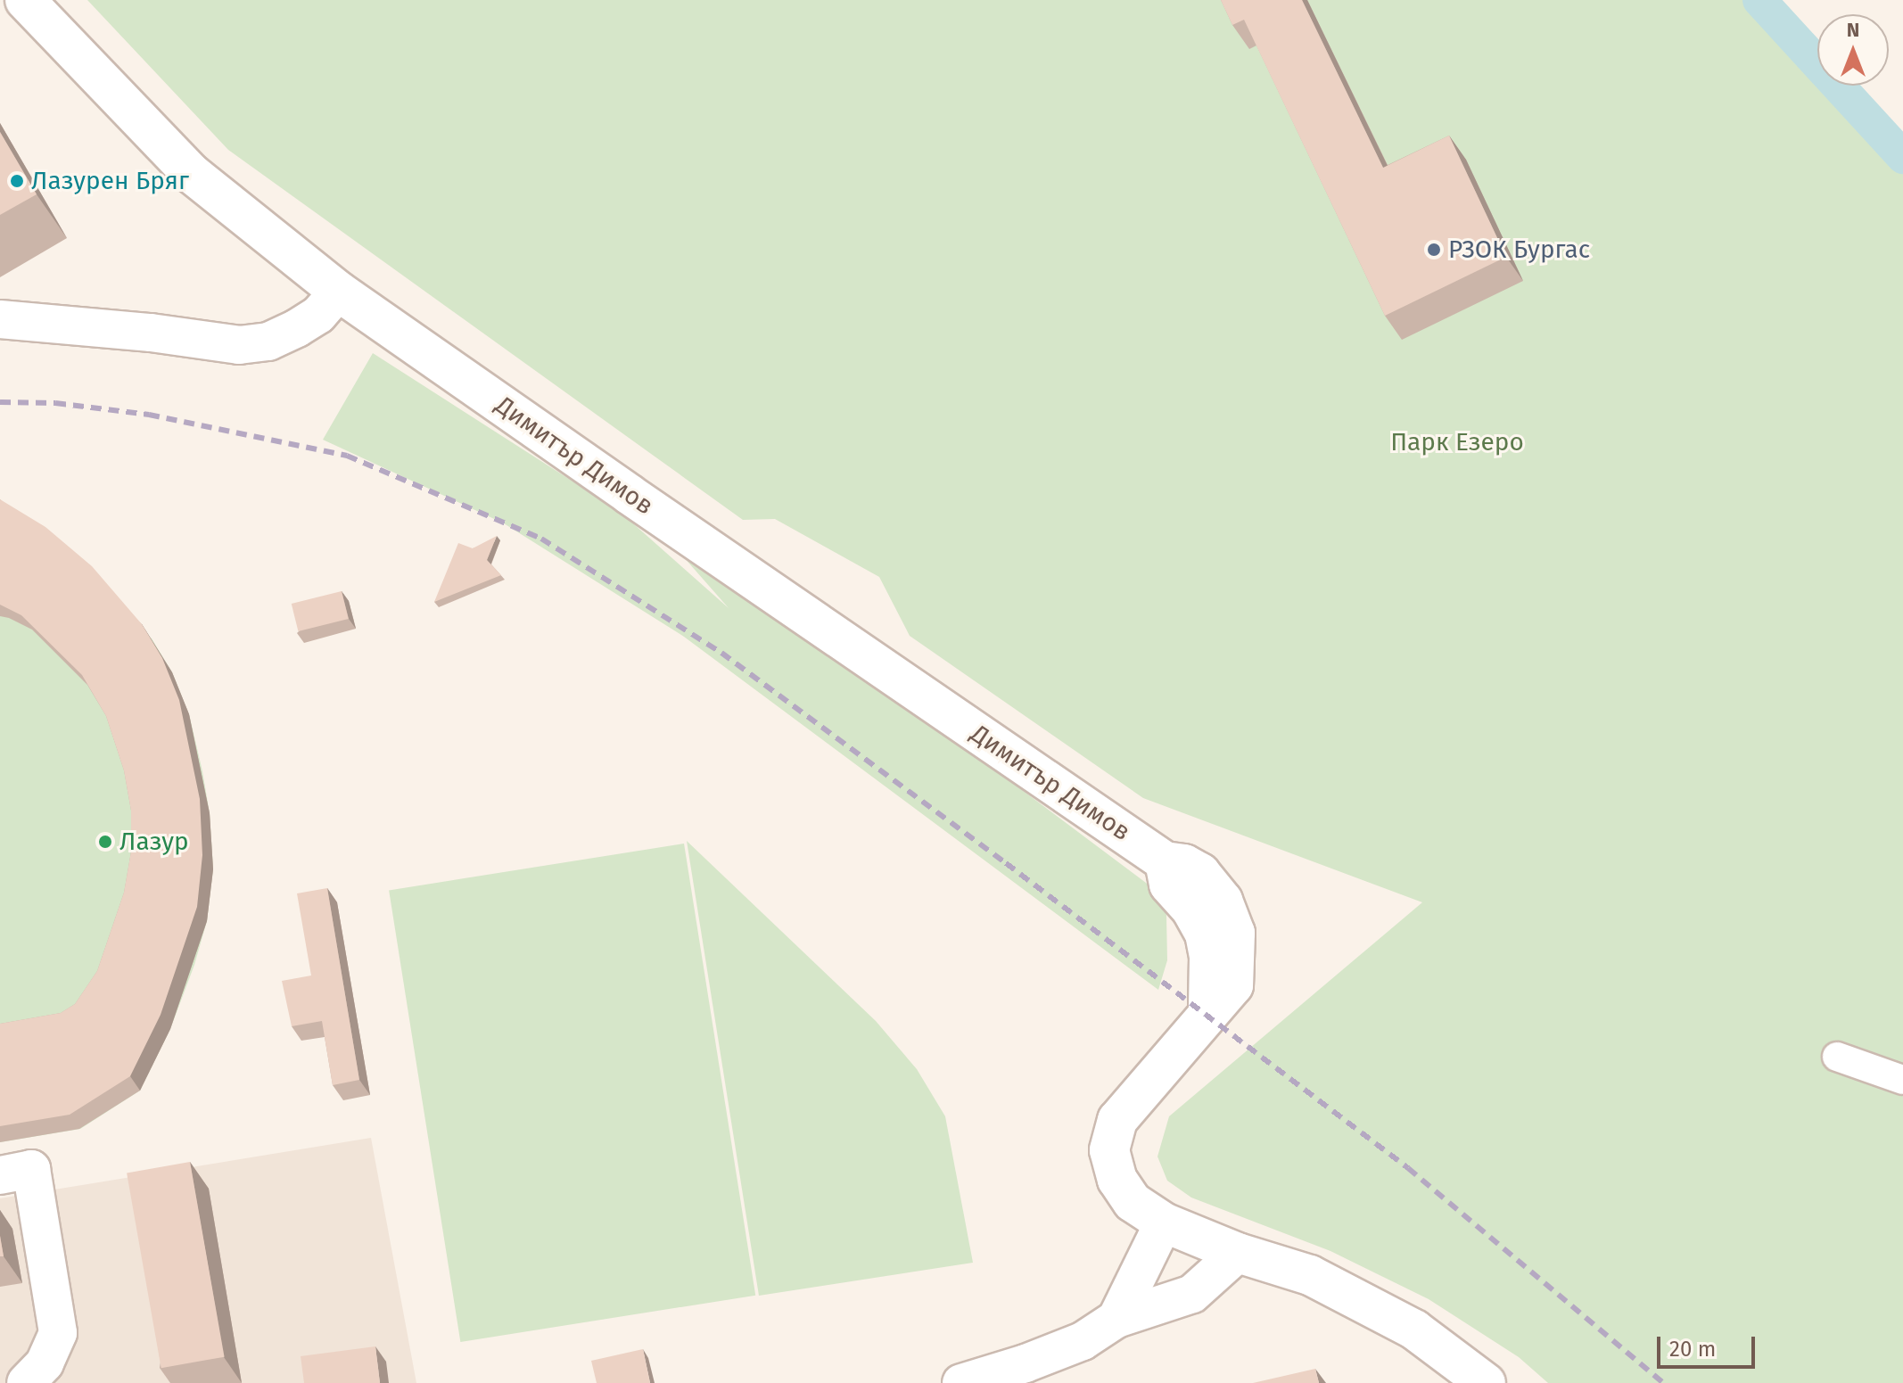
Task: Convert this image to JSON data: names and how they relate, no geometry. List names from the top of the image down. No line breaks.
{"streets":{"main road":["Димитър Димов"]},"parks":["Парк Езеро"],"places":["Лазурен Бряг","РЗОК Бургас","Лазур"],"scale_bar":"20 m","north":"top"}
